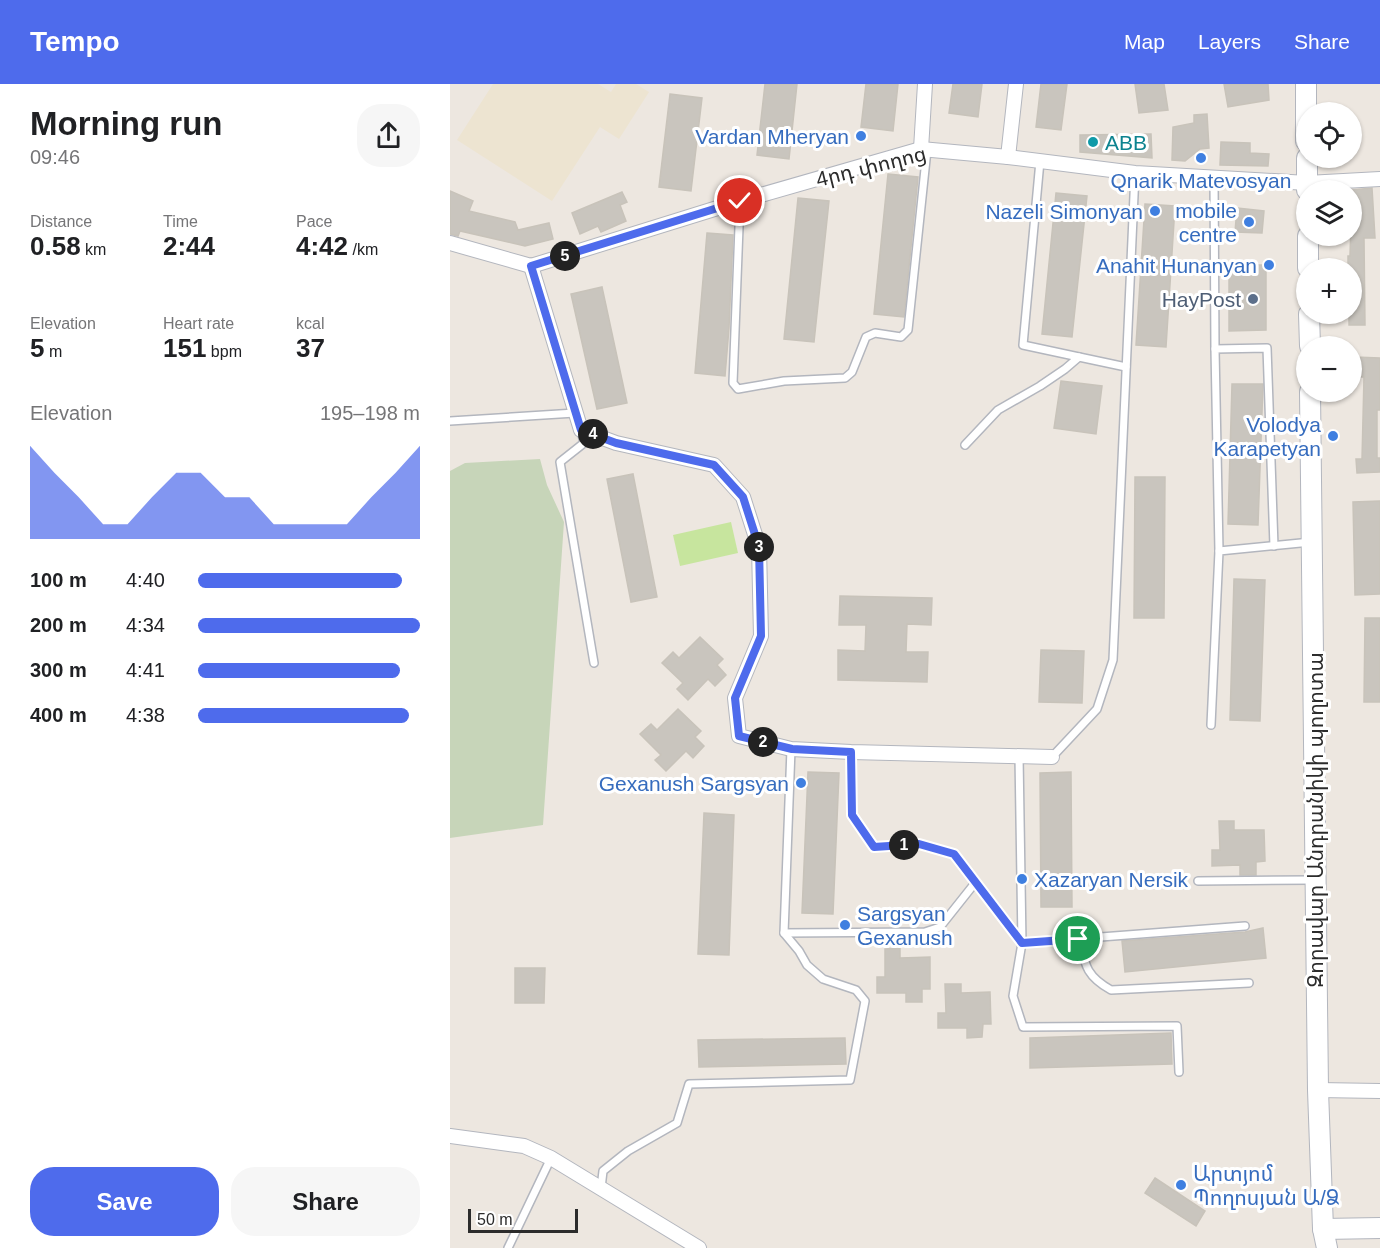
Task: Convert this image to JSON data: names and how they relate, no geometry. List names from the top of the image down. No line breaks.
{"streets":{"main road":["Զորավար Անդրանիկի պողոտա"],"street":["4րդ փողոց"]},"places":["Vardan Mheryan","ABB","Qnarik Matevosyan","Nazeli Simonyan","mobile centre","Anahit Hunanyan","HayPost","Volodya Karapetyan","Gexanush Sargsyan","Xazaryan Nersik","Sargsyan Gexanush","Արտյոմ Պողոսյան Ա/Ձ"],"scale_bar":"50 m","page":{"header":"Tempo","nav":["Map","Layers","Share"],"heading":["Morning run","09:46"],"map_buttons":["+","−"],"stats":[["Distance","0.58 km"],["Time","2:44"],["Pace","4:42 /km"],["Elevation","5 m"],["Heart rate","151 bpm"],["kcal","37"]],"pins":["5","4","3","2","1"],"chart":["Elevation","195–198 m"],"list":[{"name":"100 m","note":"4:40"},{"name":"200 m","note":"4:34"},{"name":"300 m","note":"4:41"},{"name":"400 m","note":"4:38"}],"buttons":["Save","Share"],"scale":"50 m"}}
